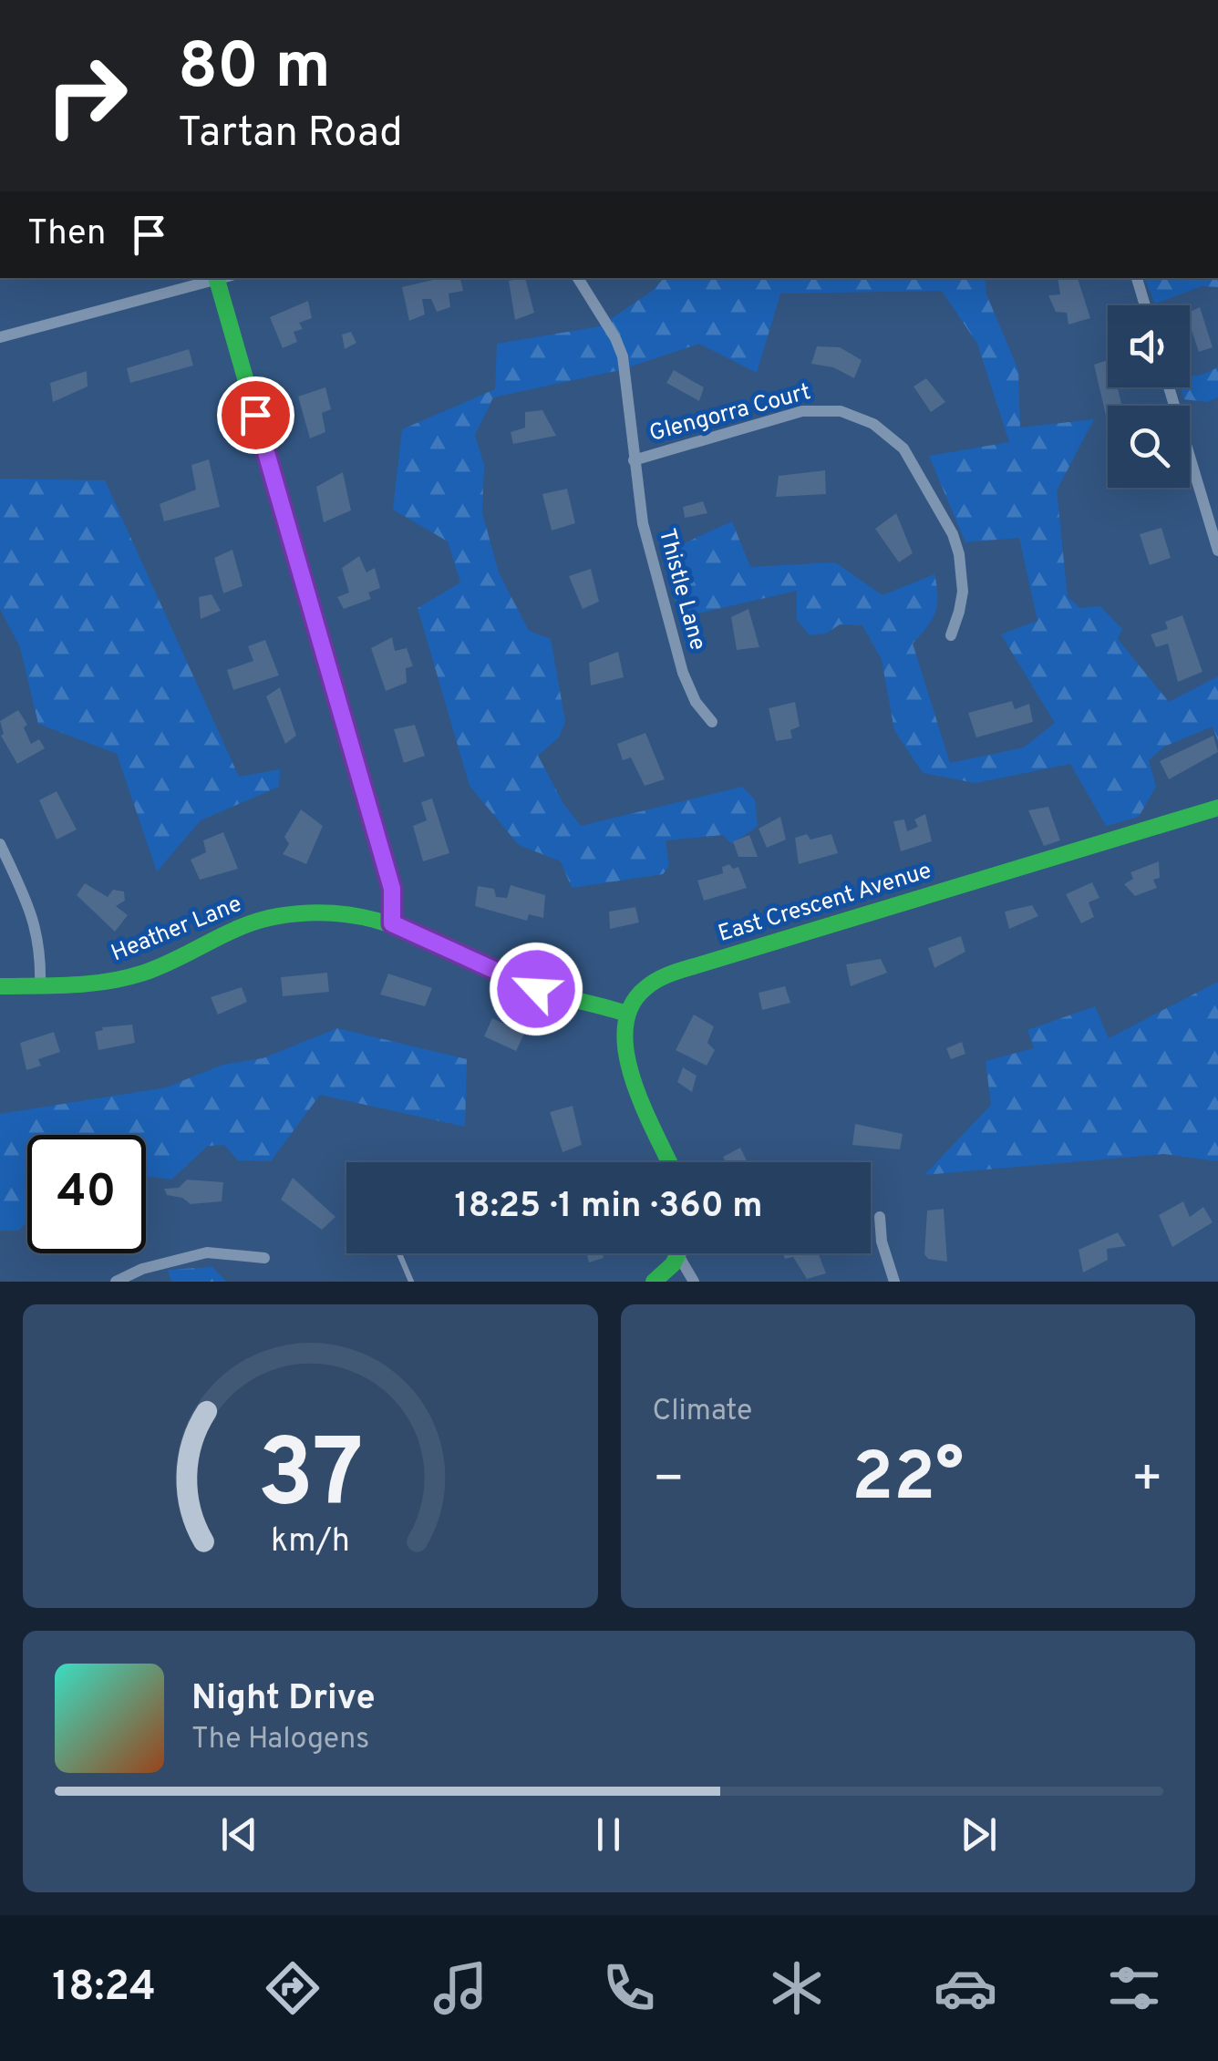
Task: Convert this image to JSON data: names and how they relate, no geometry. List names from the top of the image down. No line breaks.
{"streets":{"street":["Glengorra Court","Thistle Lane","East Crescent Avenue","Heather Lane"]},"crossings":[["Glengorra Court","Thistle Lane"],["East Crescent Avenue","Heather Lane"]],"page":{"turn":["80 m","Tartan Road"],"then":"Then","limit":"40","trip":"18:25 · 1 min · 360 m","tile":"Climate","heat":["−","22°","+"],"song":["Night Drive","The Halogens"],"tabs":"18:24","gauge":["37","km/h"]}}
